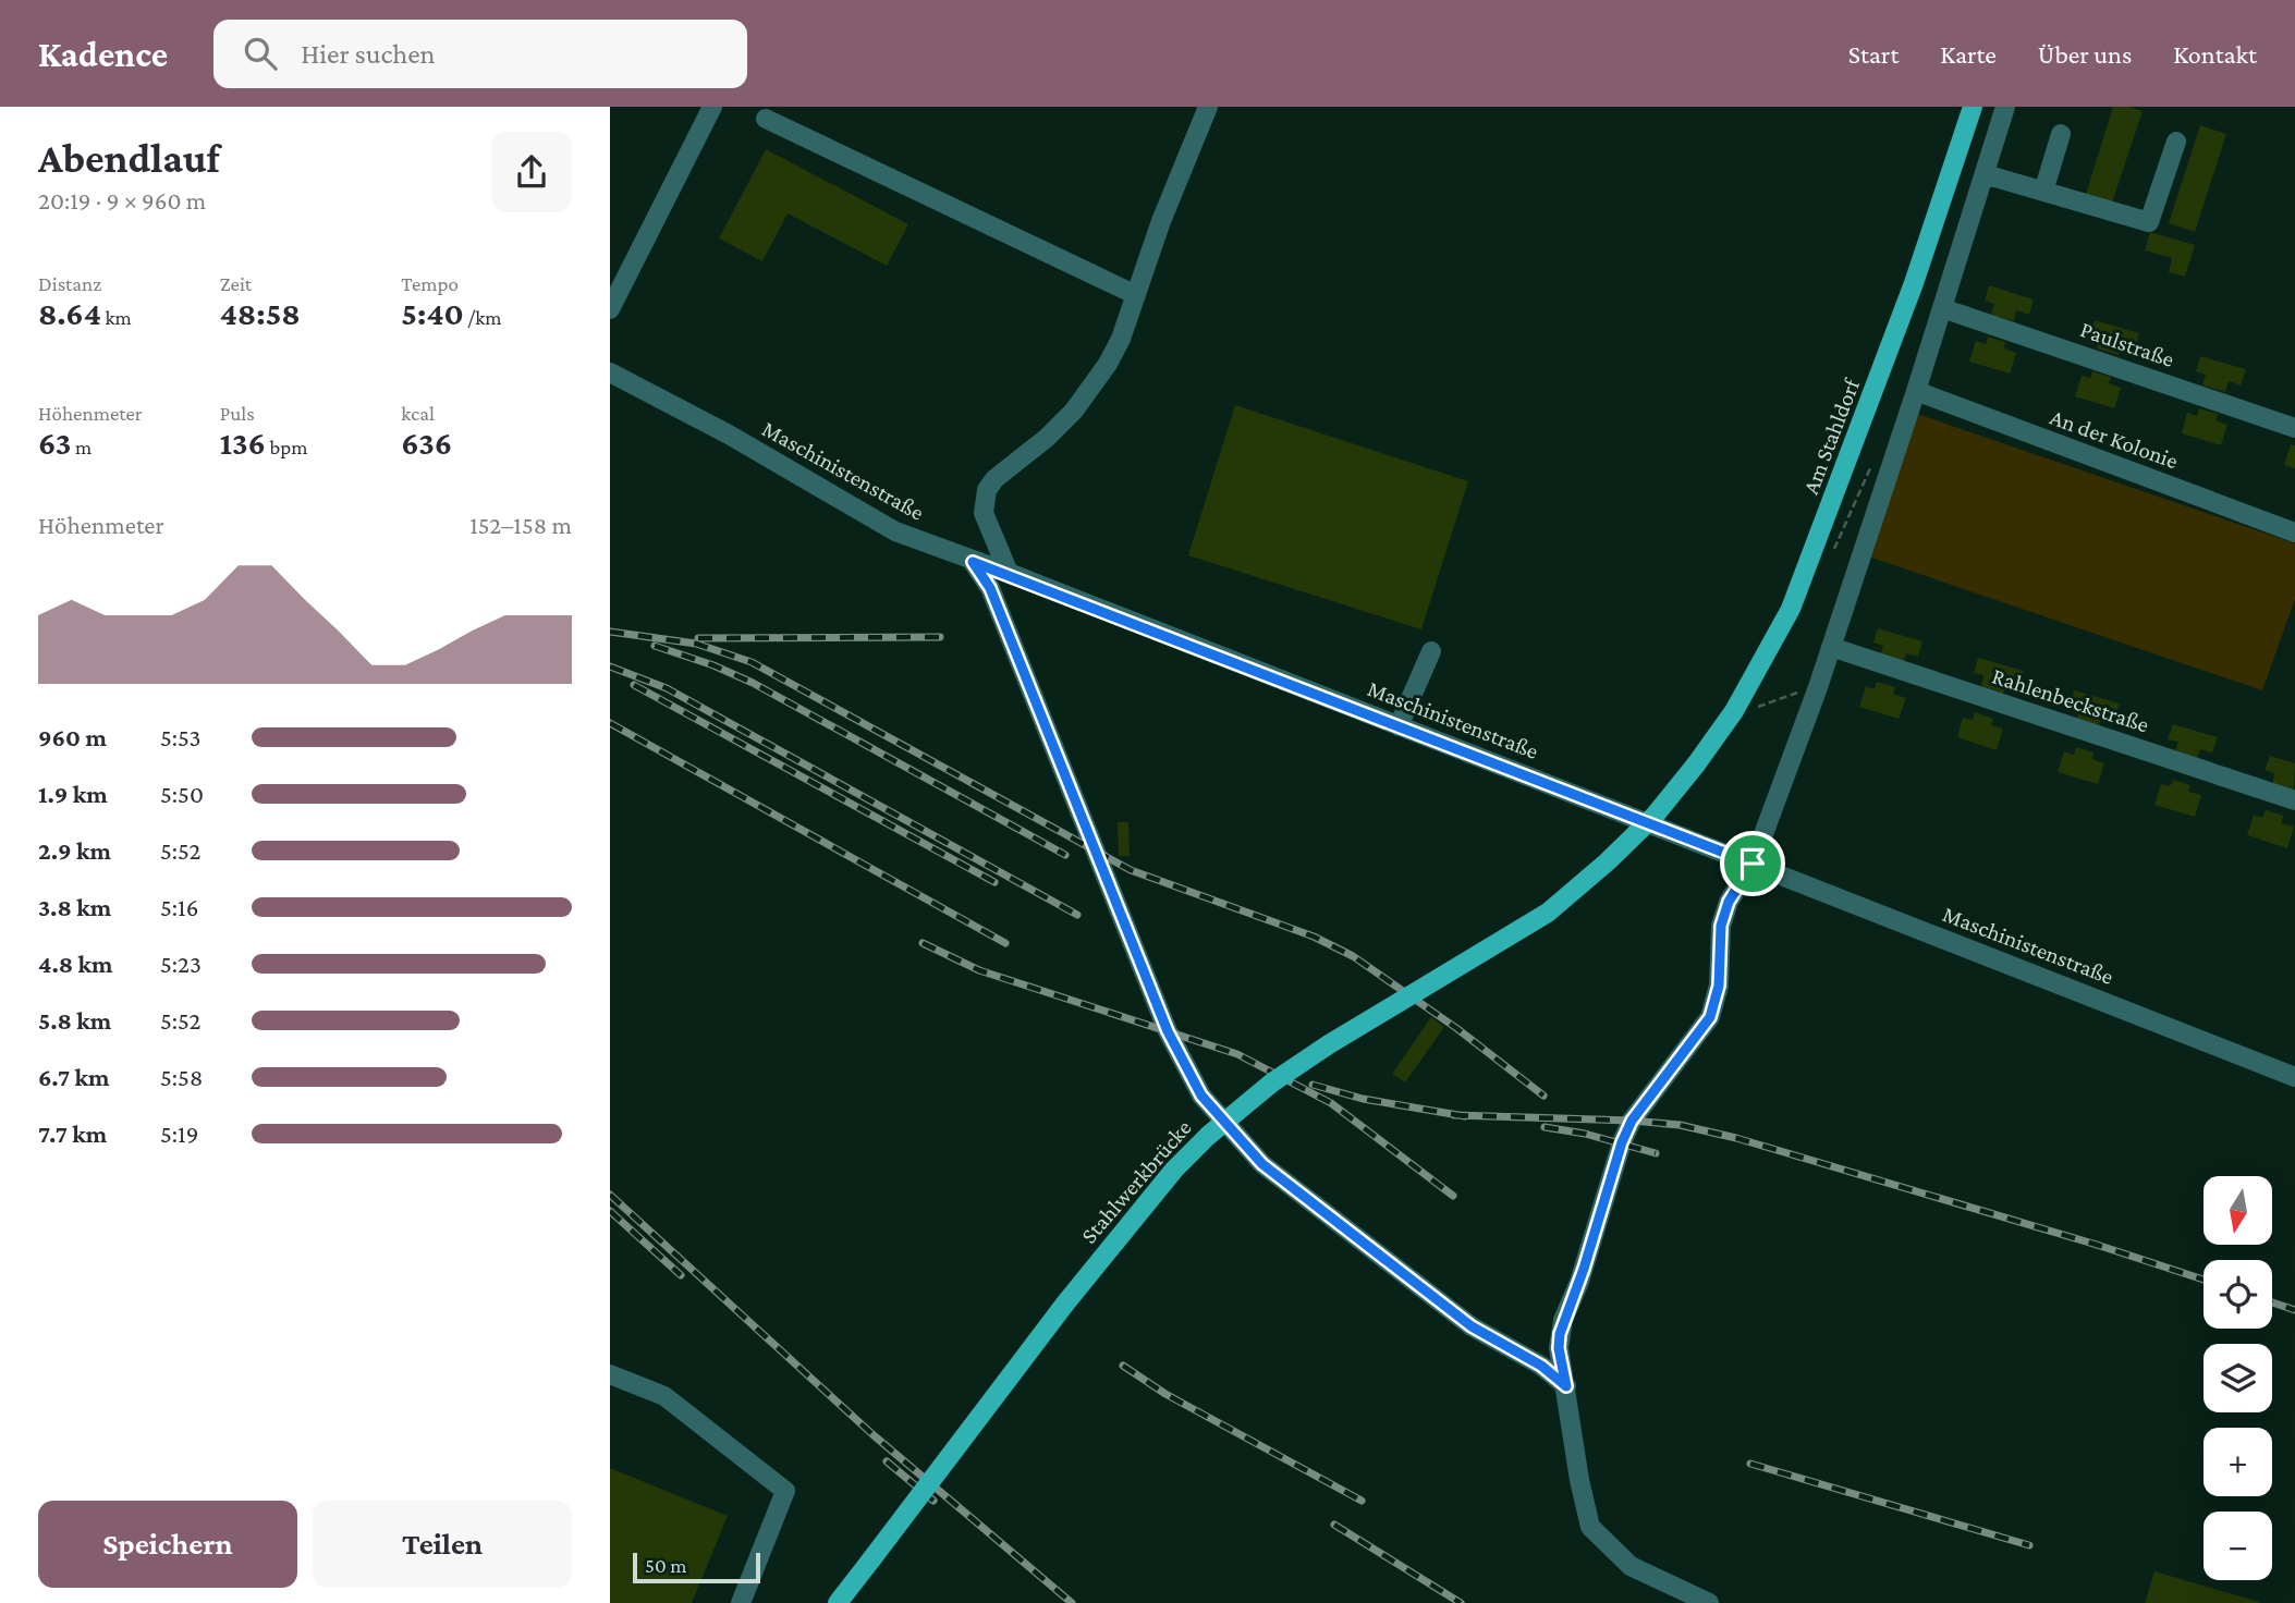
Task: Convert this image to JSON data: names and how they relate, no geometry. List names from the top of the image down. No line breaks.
{"streets":{"main road":["Am Stahldorf","Stahlwerkbrücke"],"street":["Paulstraße","An der Kolonie","Maschinistenstraße","Rahlenbeckstraße"]},"crossings":[["Am Stahldorf","Stahlwerkbrücke"]],"scale_bar":"50 m","north":"bottom","page":{"header":"Kadence","search":"Hier suchen","nav":["Start","Karte","Über uns","Kontakt"],"heading":["Abendlauf","20:19 · 9 × 960 m"],"stats":[["Distanz","8.64 km"],["Zeit","48:58"],["Tempo","5:40 /km"],["Höhenmeter","63 m"],["Puls","136 bpm"],["kcal","636"]],"chart":["Höhenmeter","152–158 m"],"list":[{"name":"960 m","note":"5:53"},{"name":"1.9 km","note":"5:50"},{"name":"2.9 km","note":"5:52"},{"name":"3.8 km","note":"5:16"},{"name":"4.8 km","note":"5:23"},{"name":"5.8 km","note":"5:52"},{"name":"6.7 km","note":"5:58"},{"name":"7.7 km","note":"5:19"}],"map_buttons":["+","−"],"buttons":["Speichern","Teilen"],"scale":"50 m"}}
